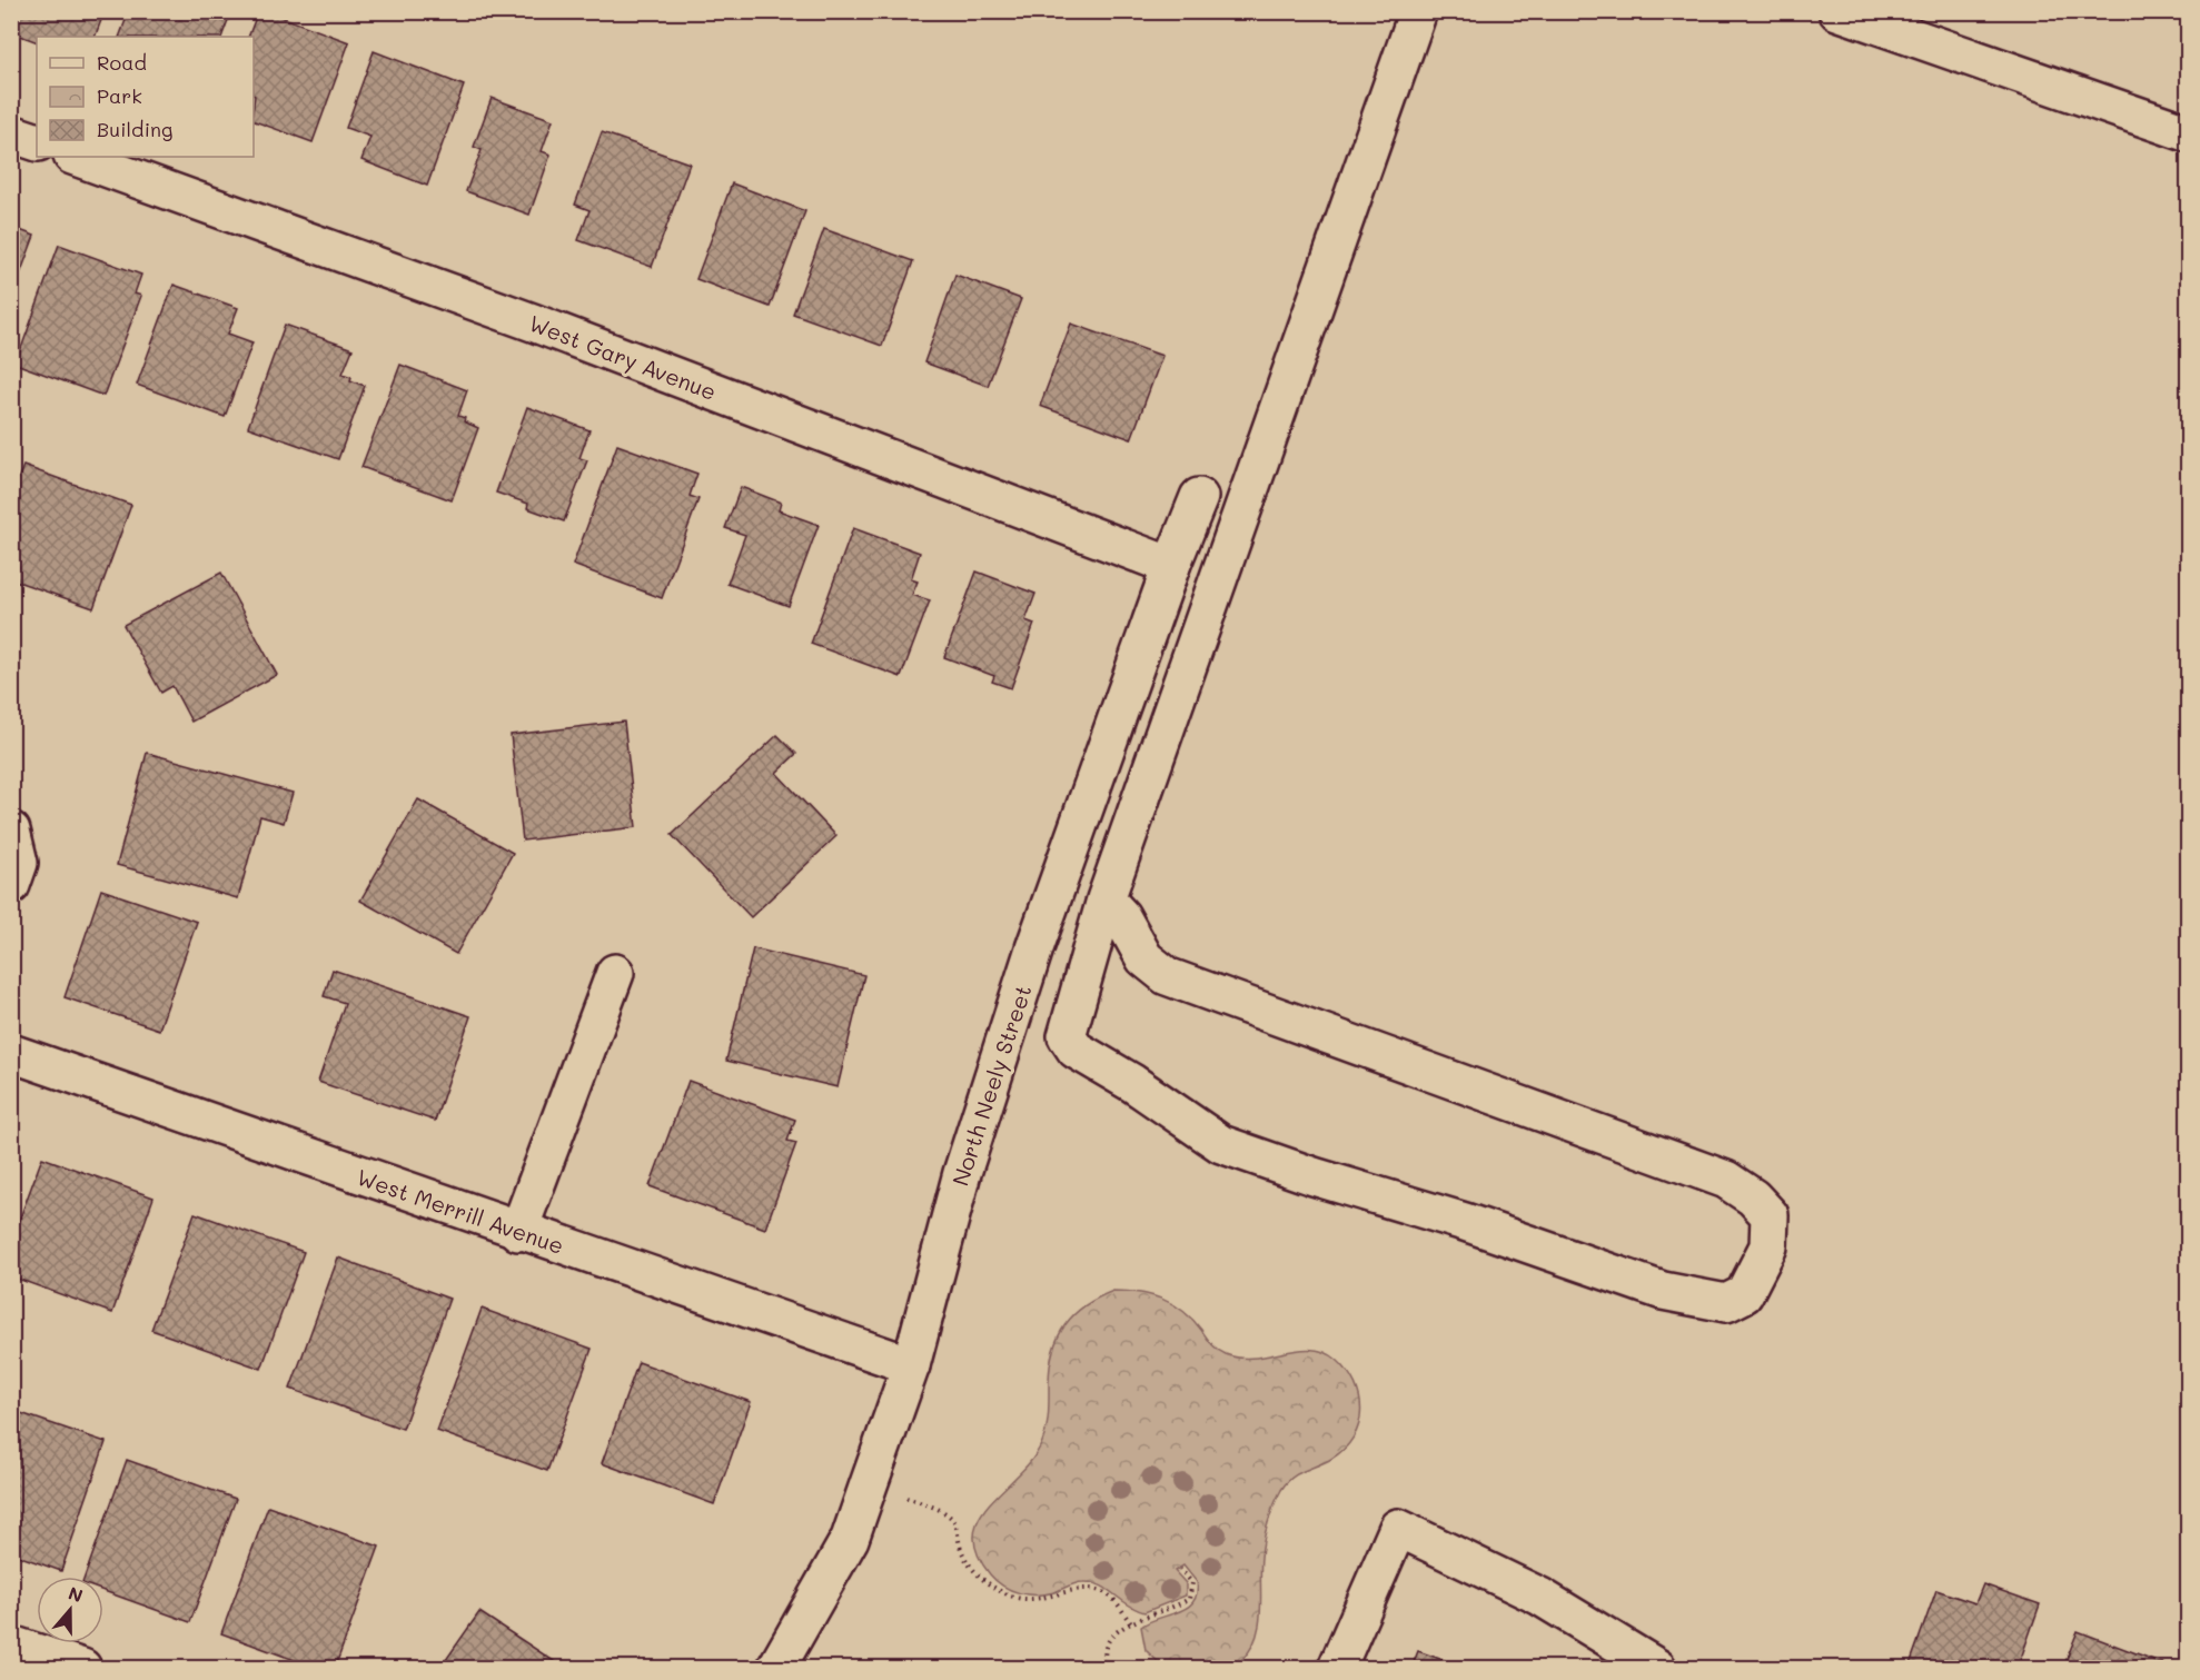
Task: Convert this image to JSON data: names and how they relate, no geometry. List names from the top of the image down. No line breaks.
{"streets":{"street":["West Gary Avenue","North Neely Street","West Merrill Avenue"]},"crossings":[["West Gary Avenue","North Neely Street"],["North Neely Street","West Merrill Avenue"]],"legend":["Road","Park","Building"],"north":"top"}
